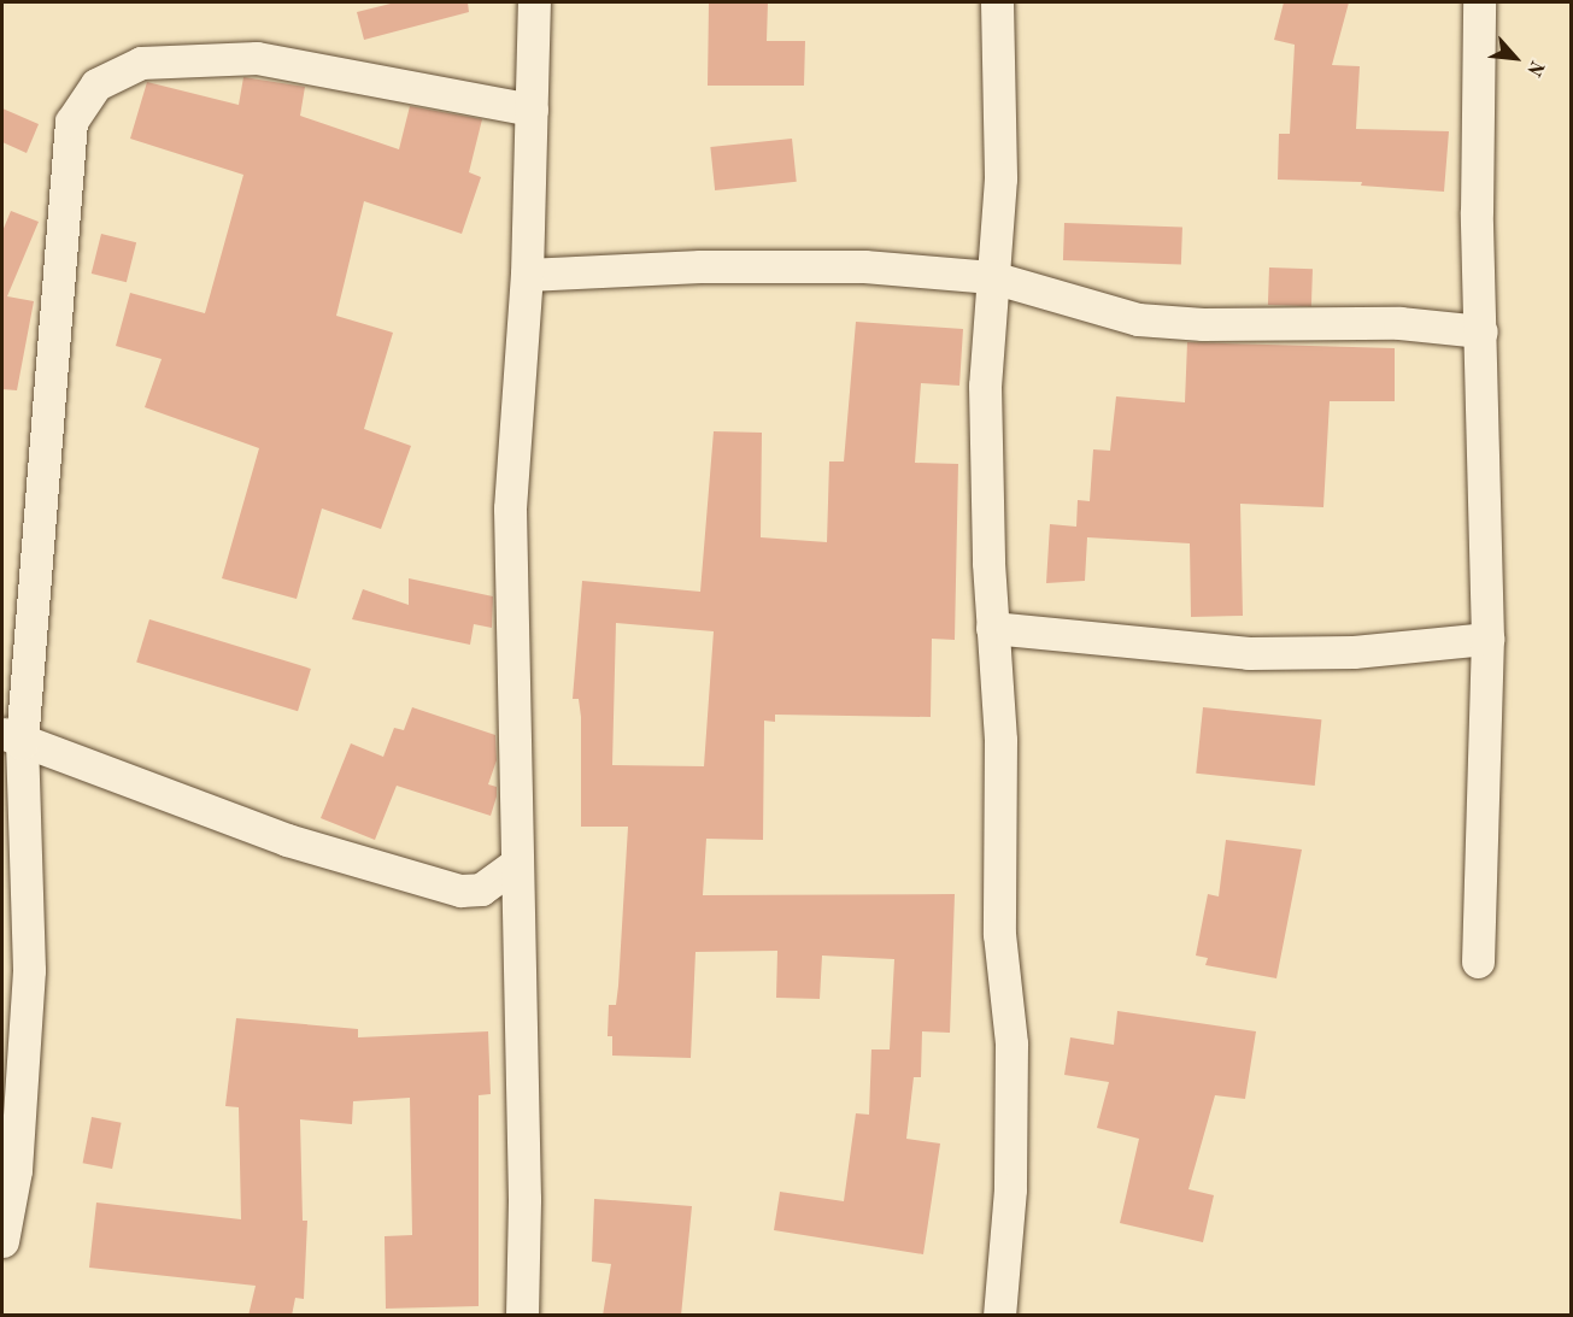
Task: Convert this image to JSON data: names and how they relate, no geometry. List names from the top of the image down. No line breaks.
{"north":"bottom right"}
